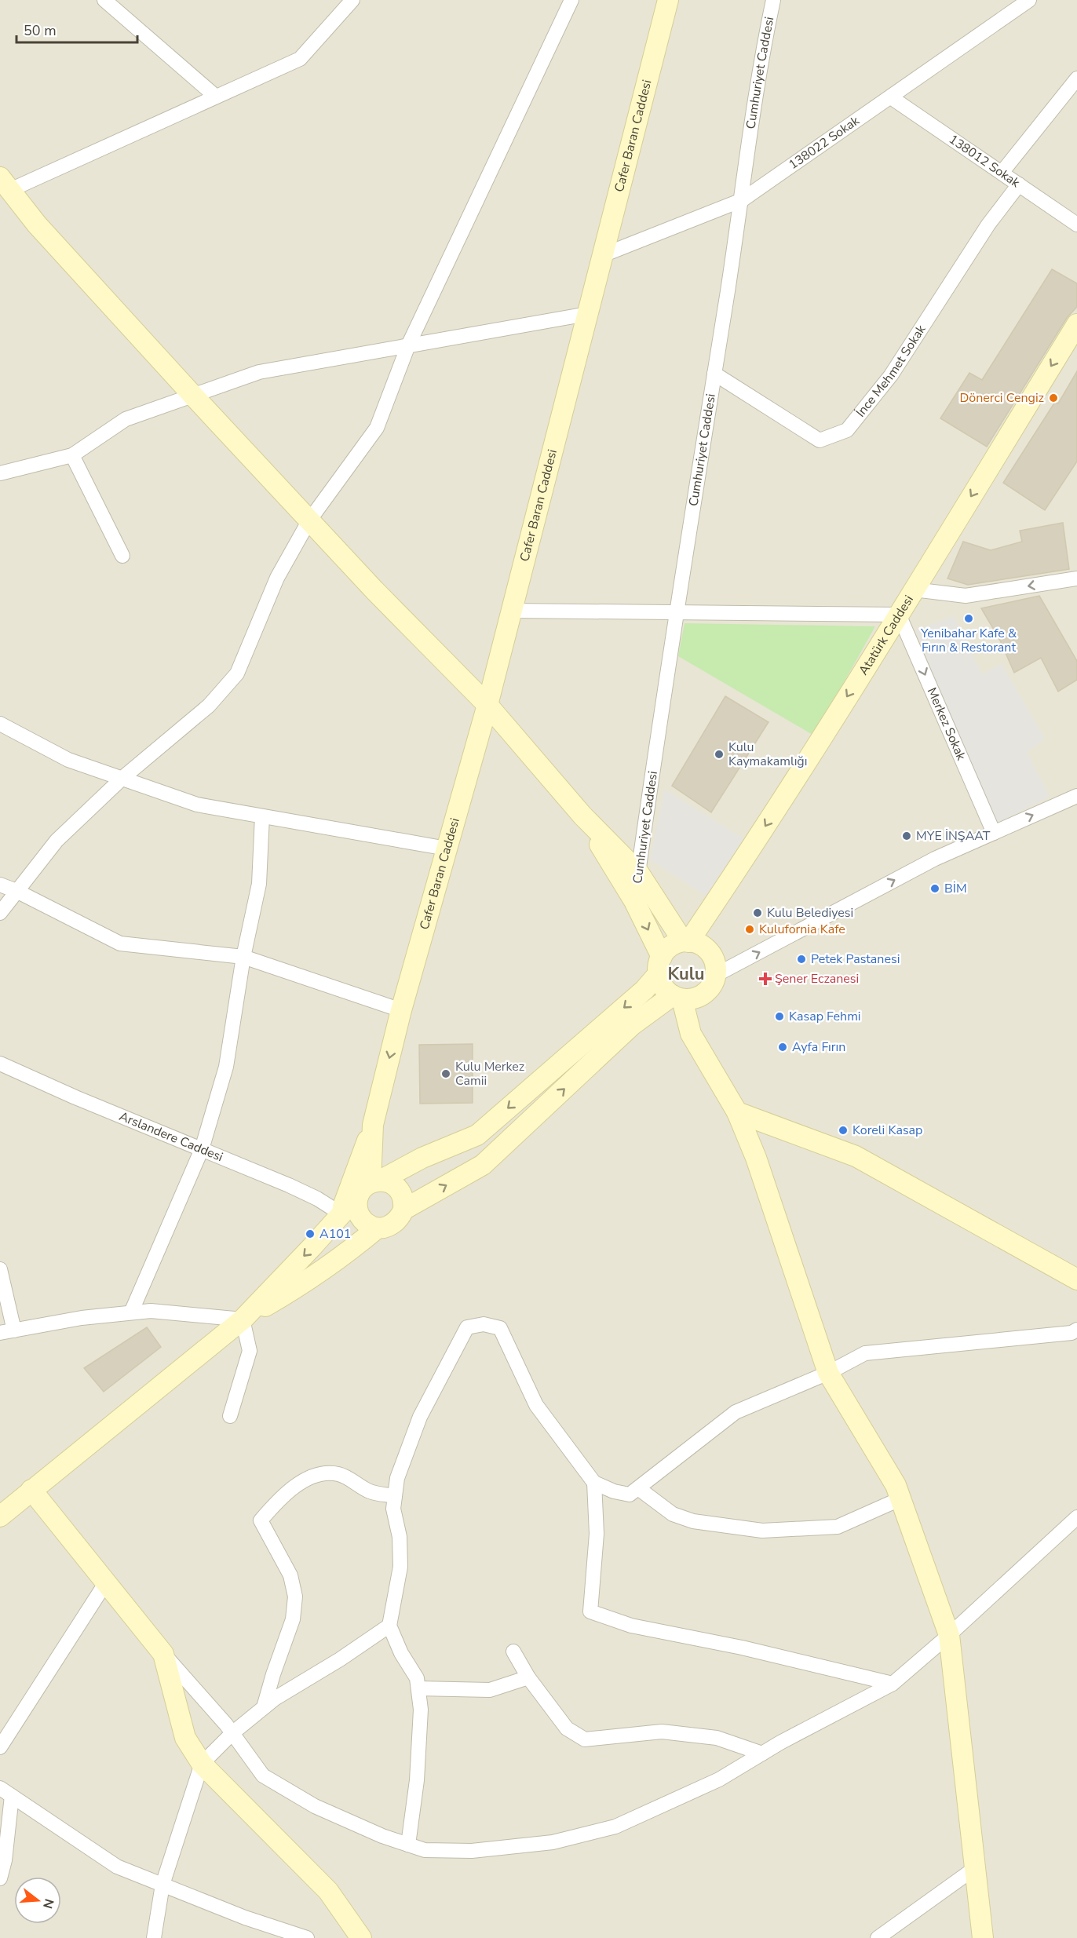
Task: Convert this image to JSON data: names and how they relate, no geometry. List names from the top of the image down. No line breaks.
{"streets":{"street":["Cumhuriyet Caddesi","Cafer Baran Caddesi","138022 Sokak","138012 Sokak","İnce Mehmet Sokak","Atatürk Caddesi","Merkez Sokak","Arslandere Caddesi"]},"crossings":[["Cumhuriyet Caddesi","138022 Sokak"],["Cumhuriyet Caddesi","İnce Mehmet Sokak"],["Cafer Baran Caddesi","138022 Sokak"],["138022 Sokak","138012 Sokak"],["138012 Sokak","İnce Mehmet Sokak"],["Atatürk Caddesi","Merkez Sokak"]],"one_way":["Atatürk Caddesi","Merkez Sokak"],"districts":["Kulu"],"places":{"other":["Dönerci Cengiz","Yenibahar Kafe & Fırın & Restorant","Kulu Kaymakamlığı","MYE İNŞAAT","BİM","Kulu Belediyesi","Kulufornia Kafe","Petek Pastanesi","Kasap Fehmi","Ayfa Fırın","Kulu Merkez Camii","Koreli Kasap","A101"],"health":["Şener Eczanesi"]},"scale_bar":"50 m","north":"right"}
